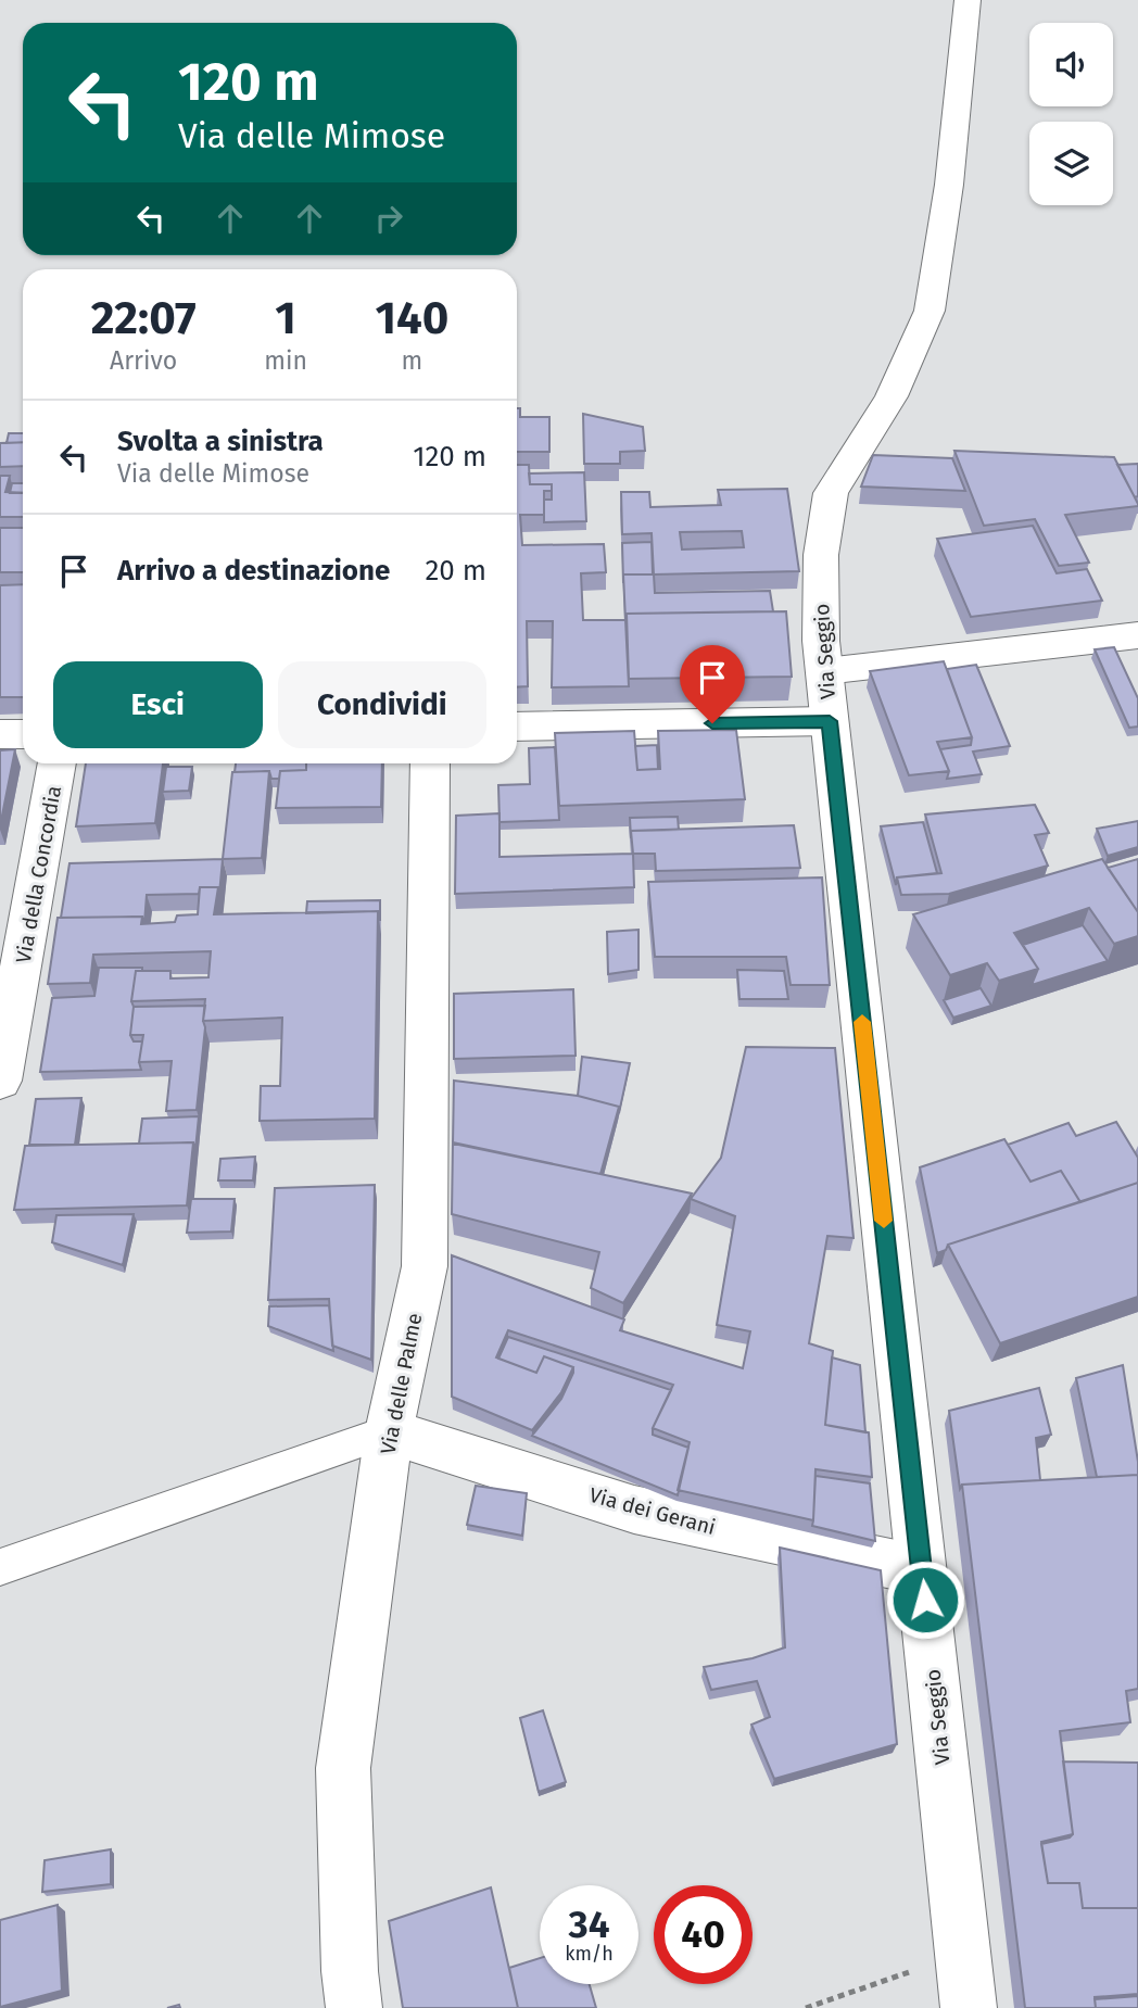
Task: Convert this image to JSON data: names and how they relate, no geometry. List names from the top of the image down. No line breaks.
{"streets":{"street":["Via Seggio","Via della Concordia","Via delle Palme","Via dei Gerani"]},"crossings":[["Via Seggio","Via dei Gerani"],["Via delle Palme","Via dei Gerani"]],"page":{"turn":["120 m","Via delle Mimose"],"eta":["22:07","Arrivo","1","min","140","m"],"list":[{"name":"Svolta a sinistra","note":"Via delle Mimose","value":"120 m"},{"name":"Arrivo a destinazione","value":"20 m"}],"buttons":["Esci","Condividi"],"speed":"34 km/h","limit":"40"}}
